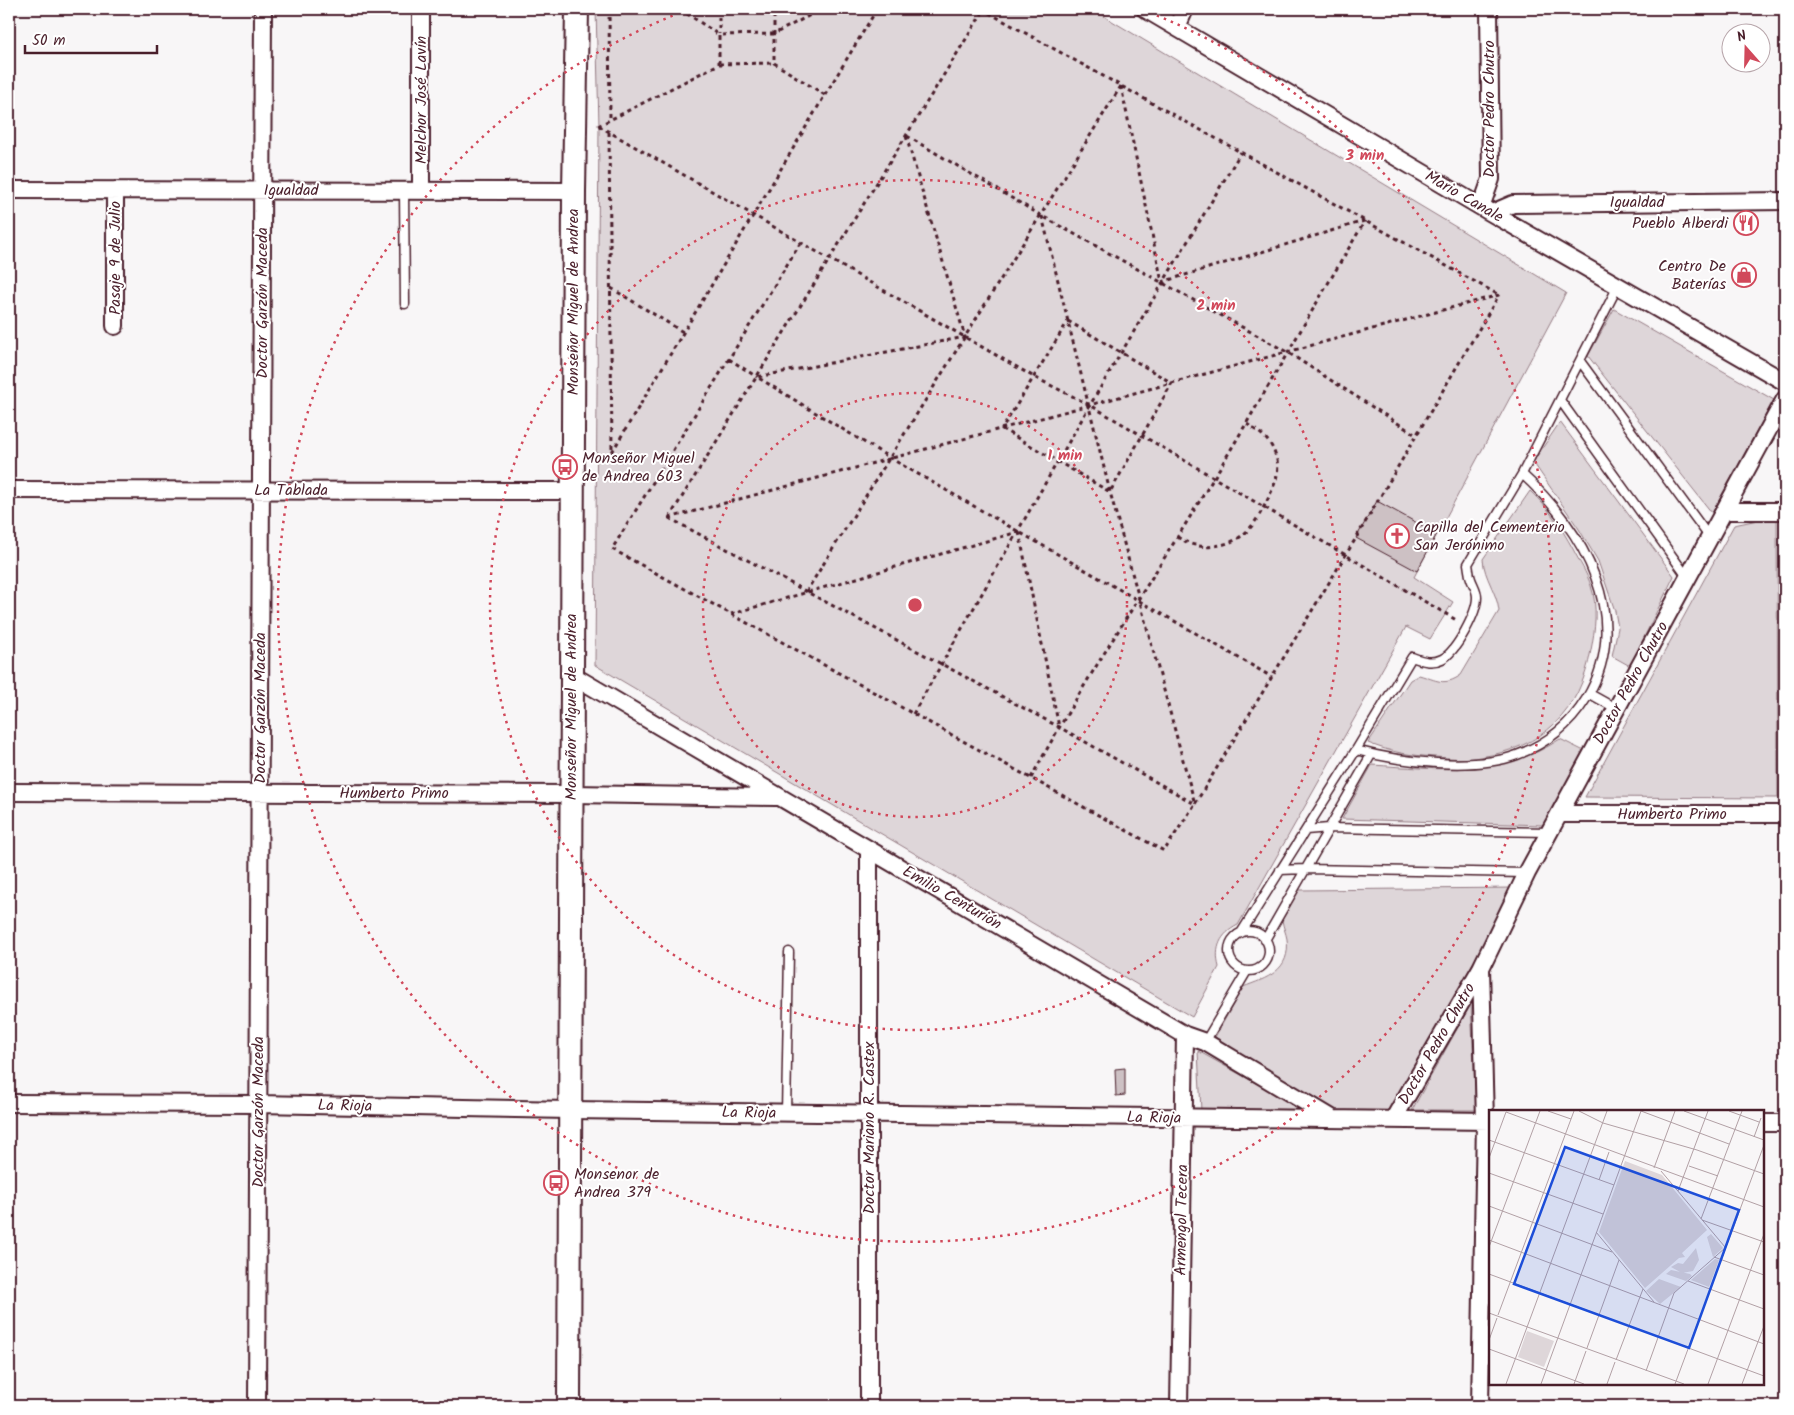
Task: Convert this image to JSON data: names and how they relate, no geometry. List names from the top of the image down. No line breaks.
{"streets":{"main road":["Monseñor Miguel de Andrea"],"street":["Melchor José Lavín","Doctor Pedro Chutro","Igualdad","Mario Canale","Pasaje 9 de Julio","Doctor Garzón Maceda","La Tablada","Humberto Primo","Emilio Centurión","La Rioja","Doctor Mariano R. Castex","Armengol Tecera"]},"crossings":[["Melchor José Lavín","Igualdad"],["Doctor Pedro Chutro","Igualdad"],["Doctor Pedro Chutro","Mario Canale"],["Doctor Pedro Chutro","Humberto Primo"],["Doctor Pedro Chutro","La Rioja"],["Igualdad","Mario Canale"],["Igualdad","Pasaje 9 de Julio"],["Igualdad","Monseñor Miguel de Andrea"],["Igualdad","Doctor Garzón Maceda"],["Monseñor Miguel de Andrea","La Tablada"],["Monseñor Miguel de Andrea","Humberto Primo"],["Monseñor Miguel de Andrea","Emilio Centurión"],["Monseñor Miguel de Andrea","La Rioja"],["Doctor Garzón Maceda","La Tablada"],["Doctor Garzón Maceda","Humberto Primo"],["Doctor Garzón Maceda","La Rioja"],["Humberto Primo","Emilio Centurión"],["Emilio Centurión","La Rioja"],["Emilio Centurión","Doctor Mariano R. Castex"],["Emilio Centurión","Armengol Tecera"],["La Rioja","Doctor Mariano R. Castex"],["La Rioja","Armengol Tecera"]],"places":{"restaurant":["Pueblo Alberdi"],"shop":["Centro De Baterías"],"bus stop":["Monseñor Miguel de Andrea 603","Monsenor de Andrea 379"],"church":["Capilla del Cementerio San Jerónimo"]},"scale_bar":"50 m","north":"top","rings":["3 min","2 min","1 min"]}
